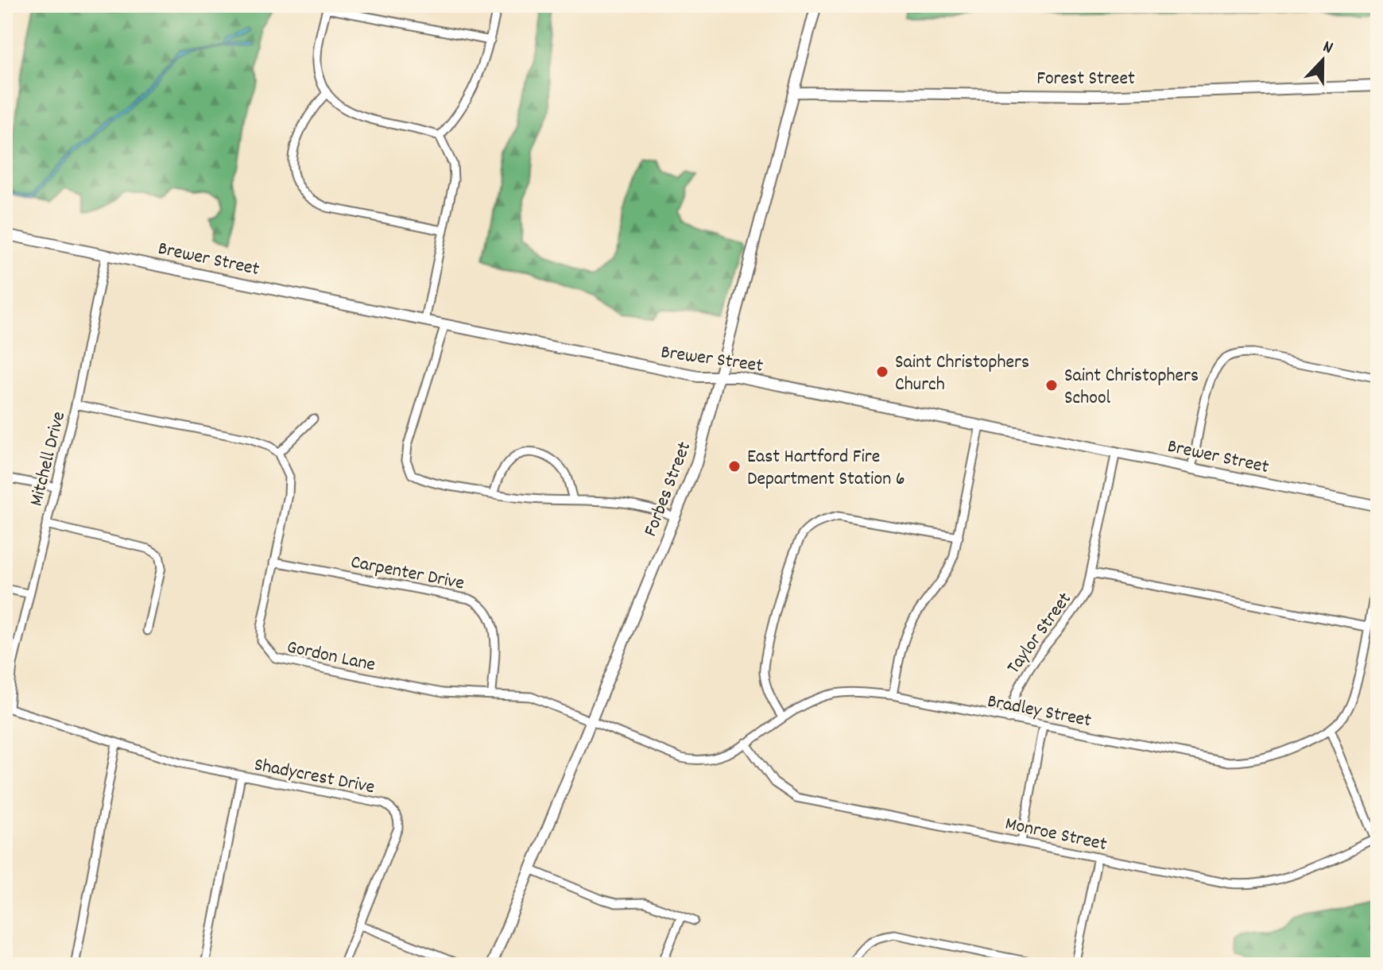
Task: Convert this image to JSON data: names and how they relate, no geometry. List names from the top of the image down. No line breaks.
{"streets":{"main road":["Forest Street","Brewer Street","Forbes Street"],"street":["Mitchell Drive","Carpenter Drive","Taylor Street","Gordon Lane","Bradley Street","Shadycrest Drive","Monroe Street"]},"crossings":[["Forest Street","Forbes Street"],["Brewer Street","Mitchell Drive"],["Brewer Street","Forbes Street"],["Brewer Street","Taylor Street"],["Mitchell Drive","Shadycrest Drive"],["Forbes Street","Gordon Lane"],["Forbes Street","Bradley Street"],["Carpenter Drive","Gordon Lane"],["Taylor Street","Bradley Street"],["Gordon Lane","Bradley Street"],["Bradley Street","Monroe Street"]],"places":["Saint Christophers Church","Saint Christophers School","East Hartford Fire Department Station 6"],"north":"top"}
